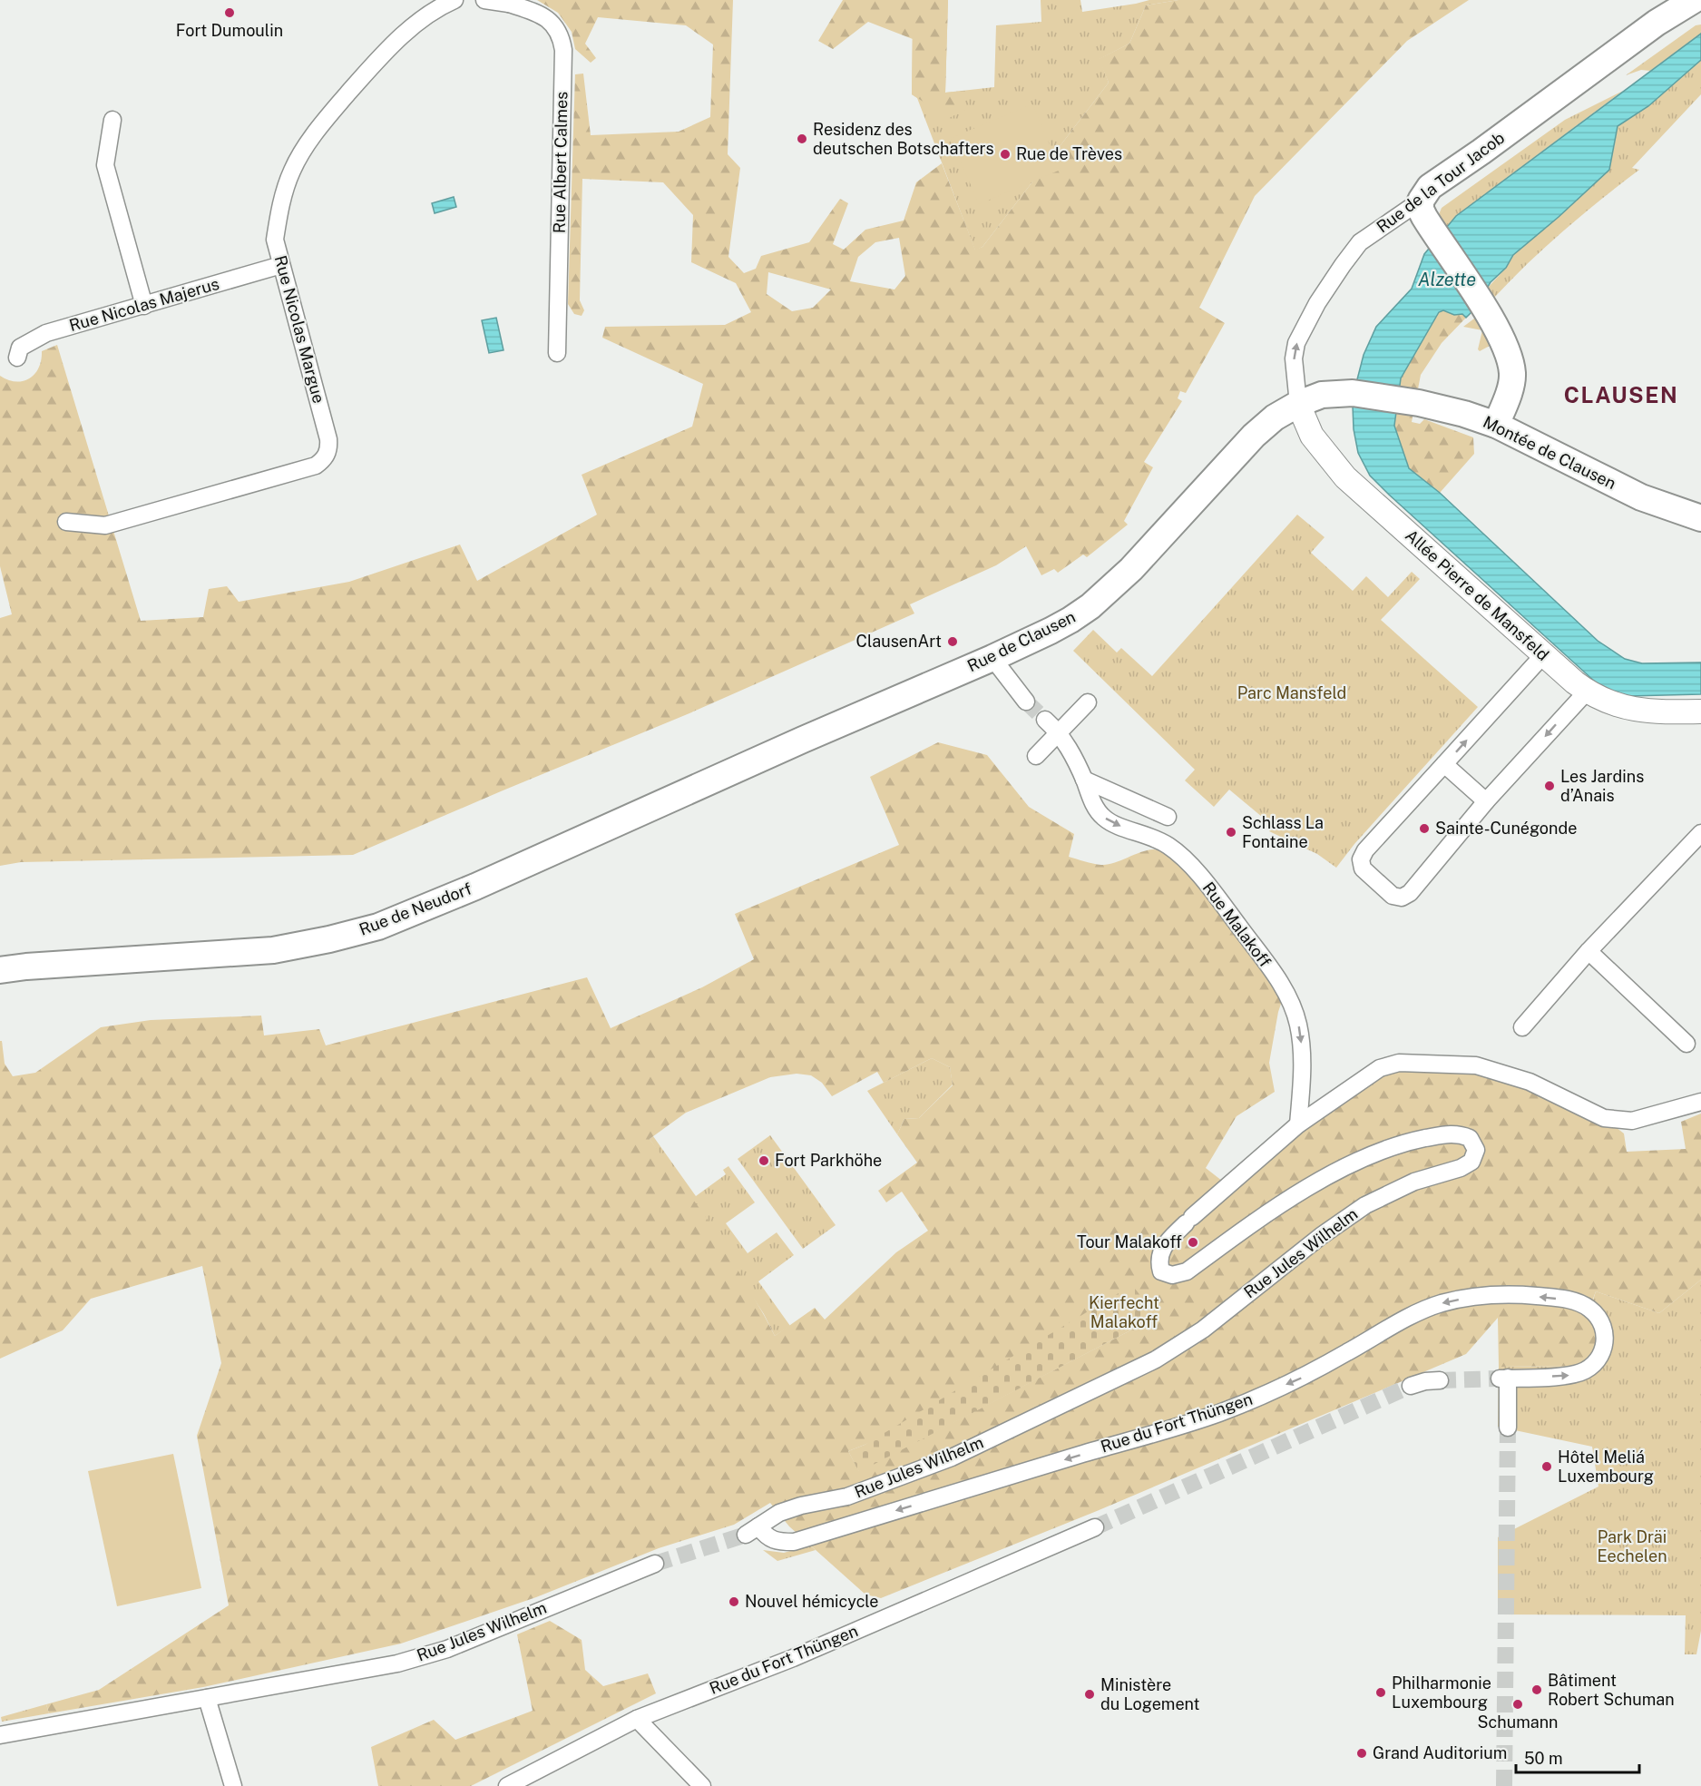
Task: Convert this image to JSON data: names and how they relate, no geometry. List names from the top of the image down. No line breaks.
{"streets":{"main road":["Rue de la Tour Jacob","Montée de Clausen","Allée Pierre de Mansfeld","Rue de Clausen","Rue de Neudorf"],"street":["Rue Albert Calmes","Rue Nicolas Majerus","Rue Nicolas Margue","Rue Malakoff","Rue Jules Wilhelm","Rue du Fort Thüngen"]},"crossings":[["Rue de la Tour Jacob","Montée de Clausen"],["Rue de la Tour Jacob","Allée Pierre de Mansfeld"],["Rue de la Tour Jacob","Rue de Clausen"],["Rue Nicolas Majerus","Rue Nicolas Margue"],["Montée de Clausen","Allée Pierre de Mansfeld"],["Montée de Clausen","Rue de Clausen"],["Allée Pierre de Mansfeld","Rue de Clausen"],["Rue de Clausen","Rue de Neudorf"],["Rue Malakoff","Rue Jules Wilhelm"],["Rue Jules Wilhelm","Rue du Fort Thüngen"]],"one_way":["Rue de la Tour Jacob","Rue Malakoff"],"districts":["CLAUSEN"],"water":["Alzette"],"parks":["Parc Mansfeld","Kierfecht Malakoff","Park Dräi Eechelen"],"places":["Fort Dumoulin","Residenz des deutschen Botschafters","Rue de Trèves","ClausenArt","Les Jardins d’Anais","Sainte-Cunégonde","Schlass La Fontaine","Fort Parkhöhe","Tour Malakoff","Hôtel Meliá Luxembourg","Nouvel hémicycle","Bâtiment Robert Schuman","Philharmonie Luxembourg","Ministère du Logement","Schumann","Grand Auditorium"],"scale_bar":"50 m"}
